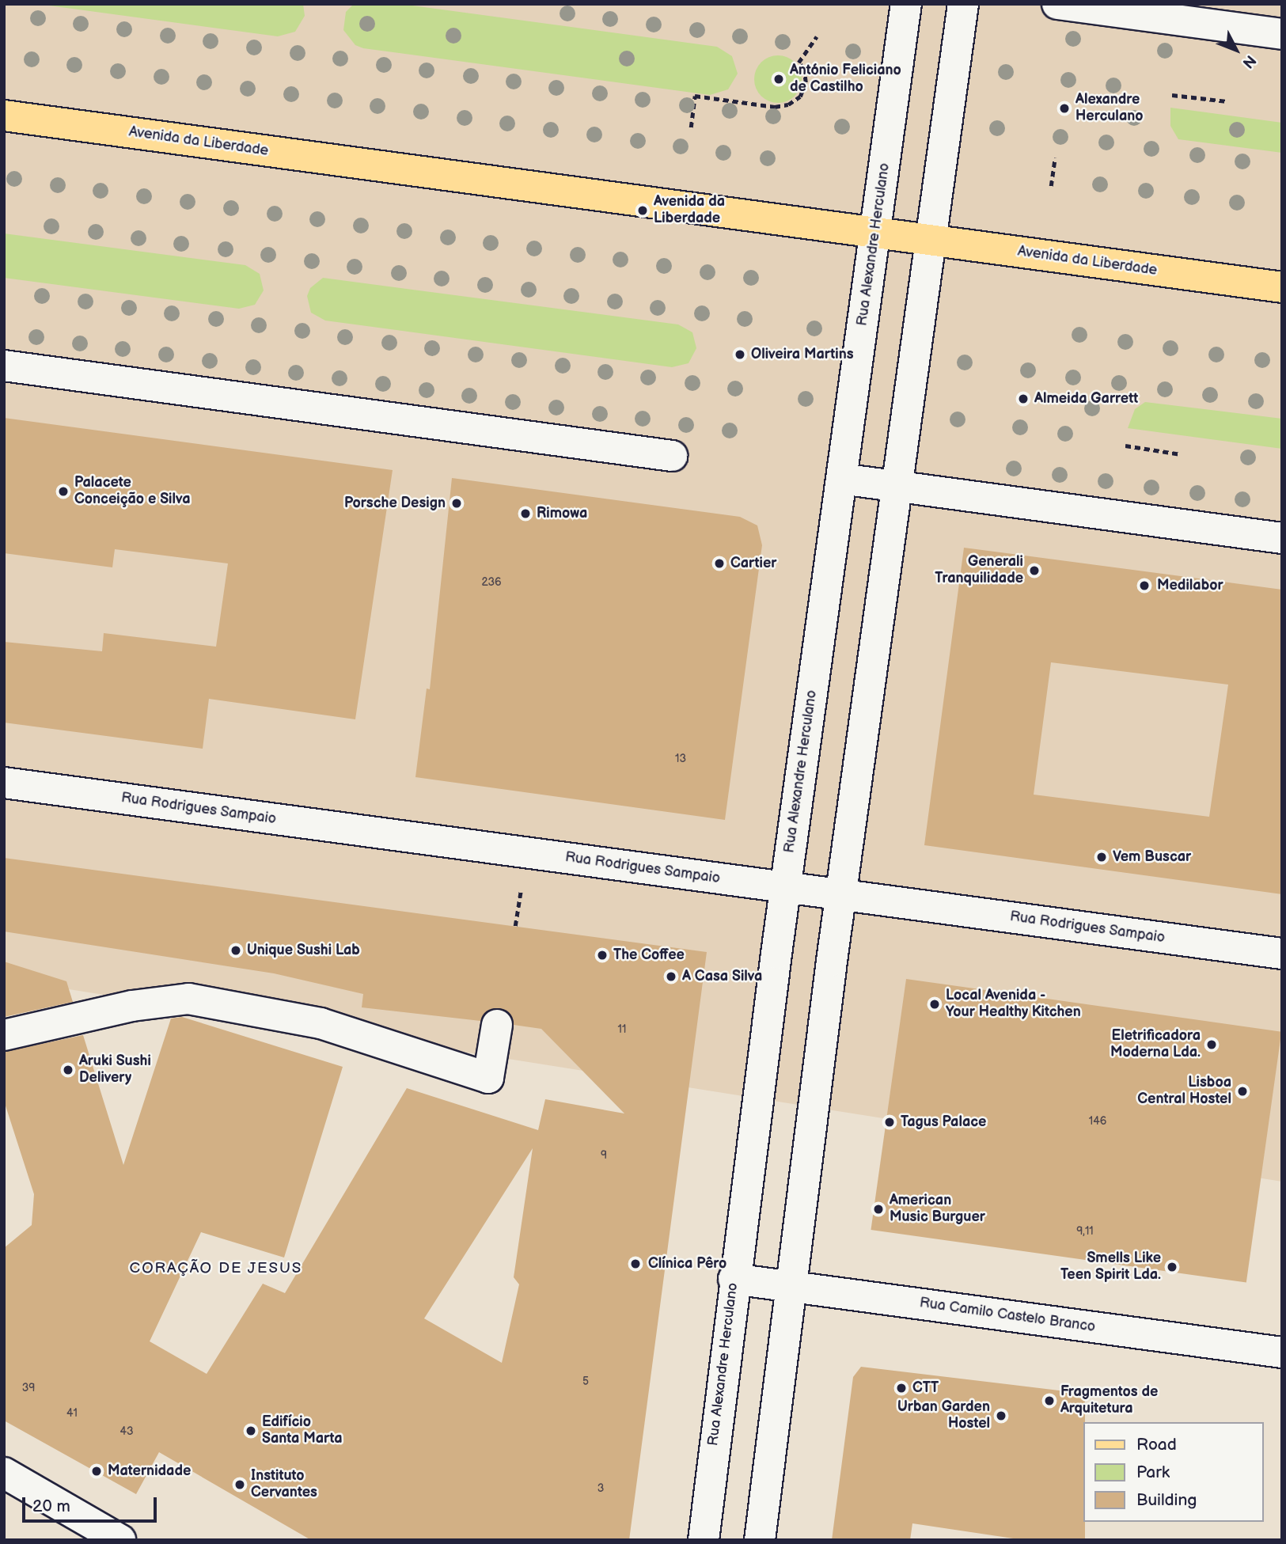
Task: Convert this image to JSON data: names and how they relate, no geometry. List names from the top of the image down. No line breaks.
{"streets":{"main road":["Avenida da Liberdade"],"street":["Rua Alexandre Herculano","Rua Rodrigues Sampaio","Rua Camilo Castelo Branco"]},"crossings":[["Avenida da Liberdade","Rua Alexandre Herculano"],["Rua Alexandre Herculano","Rua Rodrigues Sampaio"],["Rua Alexandre Herculano","Rua Camilo Castelo Branco"]],"districts":["CORAÇÃO DE JESUS"],"places":["António Feliciano de Castilho","Alexandre Herculano","Avenida da Liberdade","Oliveira Martins","Almeida Garrett","Palacete Conceição e Silva","Porsche Design","Rimowa","Cartier","Generali Tranquilidade","Medilabor","Vem Buscar","Unique Sushi Lab","The Coffee","A Casa Silva","Local Avenida - Your Healthy Kitchen","Eletrificadora Moderna Lda.","Aruki Sushi Delivery","Lisboa Central Hostel","Tagus Palace","American Music Burguer","Clínica Pêro","Smells Like Teen Spirit Lda.","CTT","Fragmentos de Arquitetura","Urban Garden Hostel","Edifício Santa Marta","Maternidade","Instituto Cervantes"],"house_numbers":["236","13","11","146","9","9,11","5","39","41","43","3"],"legend":["Road","Park","Building"],"scale_bar":"20 m","north":"bottom right"}
